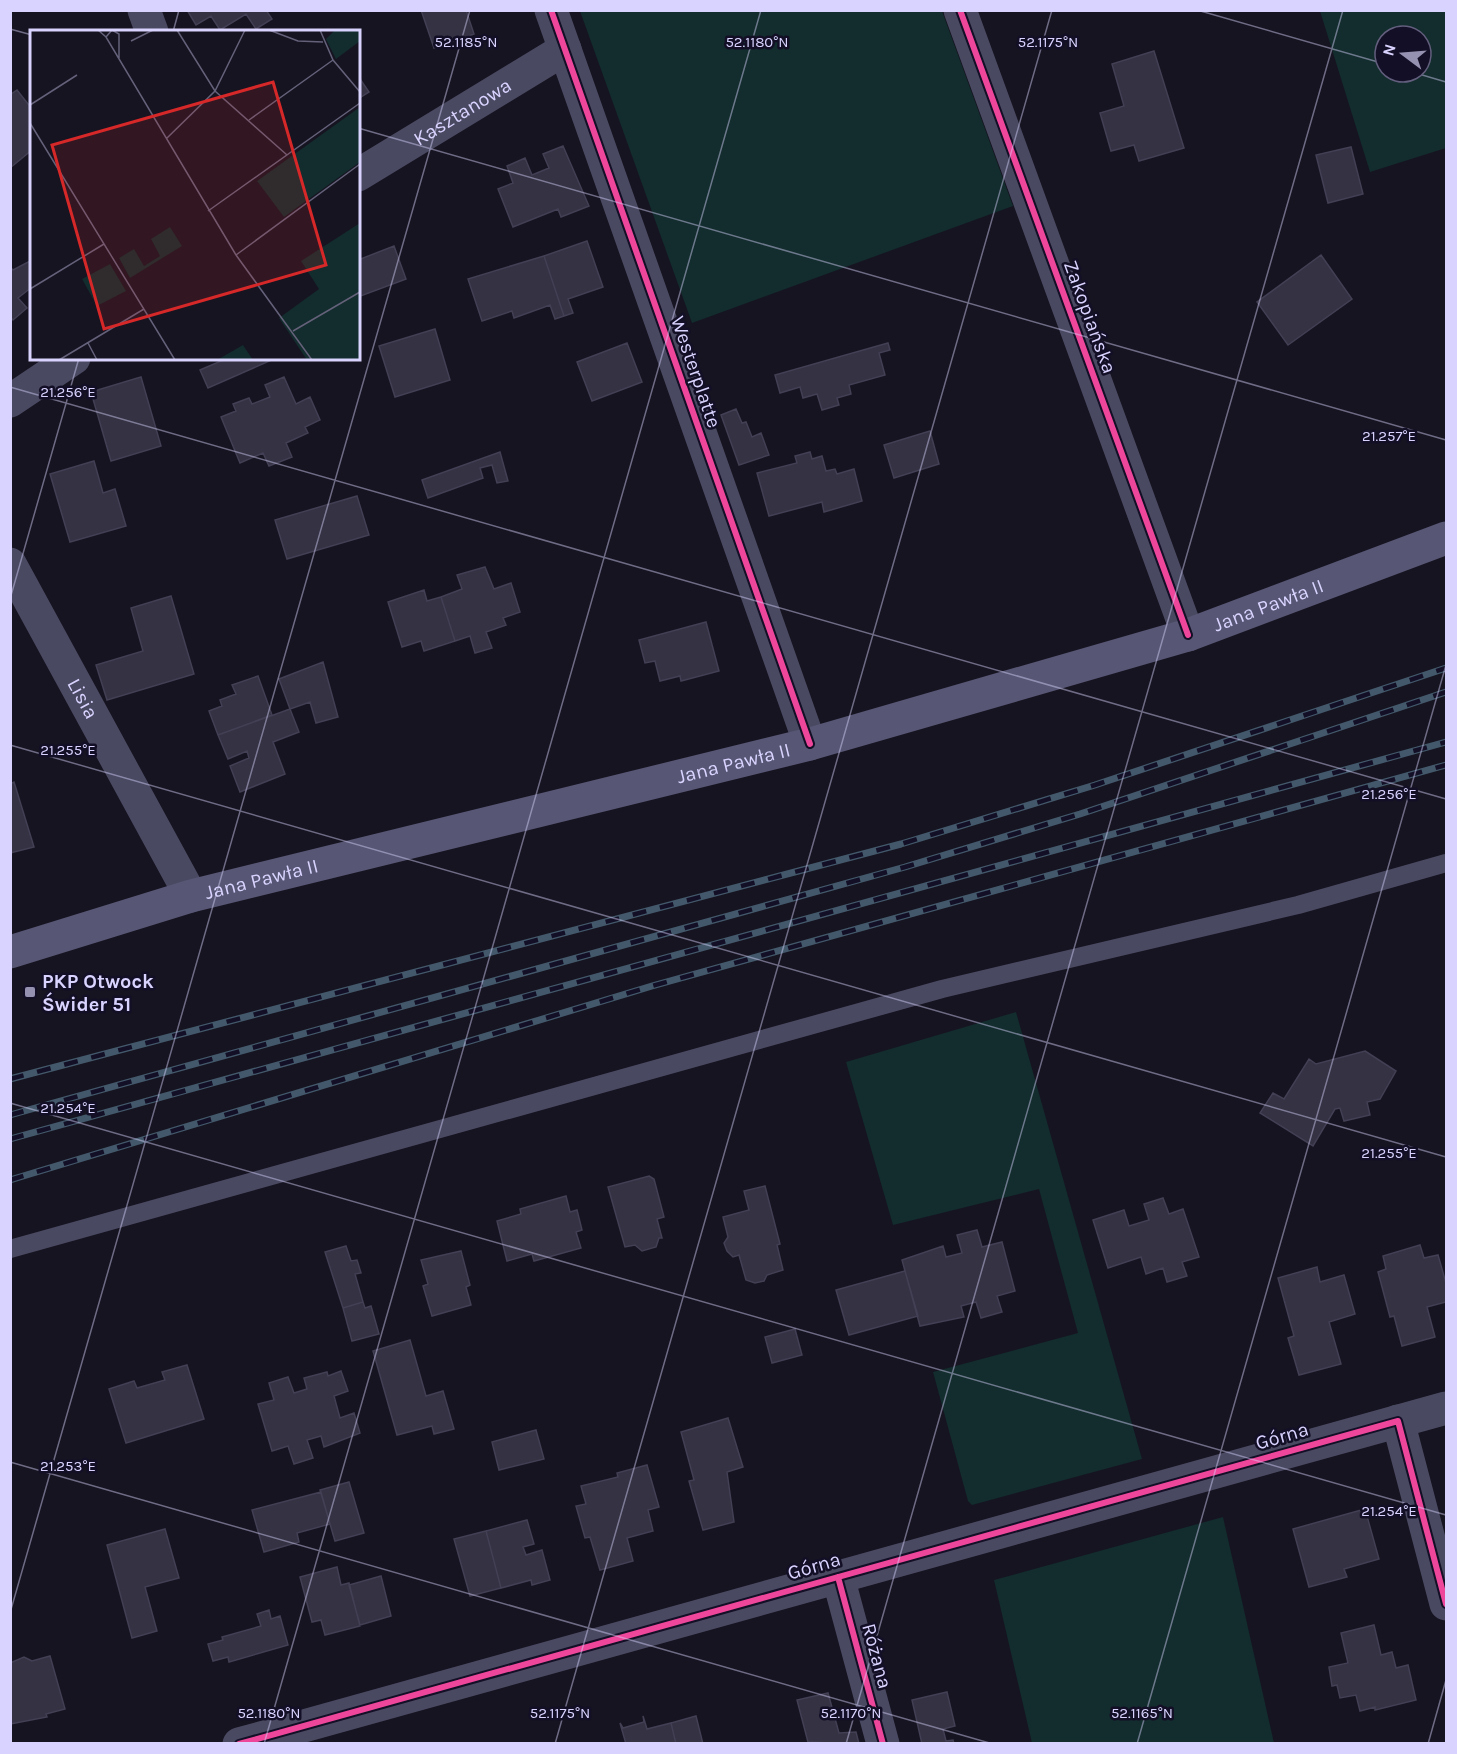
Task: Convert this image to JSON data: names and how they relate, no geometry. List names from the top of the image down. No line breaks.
{"streets":{"main road":["Jana Pawła II"],"street":["Kasztanowa","Zakopiańska","Westerplatte","Lisia","Górna","Różana"]},"crossings":[["Kasztanowa","Westerplatte"],["Zakopiańska","Jana Pawła II"],["Westerplatte","Jana Pawła II"],["Jana Pawła II","Lisia"],["Górna","Różana"]],"places":{"transit":["PKP Otwock Świder 51"]},"north":"left","coordinates":["52.1185°N","52.1180°N","52.1175°N","21.256°E","21.257°E","21.255°E","21.254°E","21.253°E","52.1170°N","52.1165°N"]}
